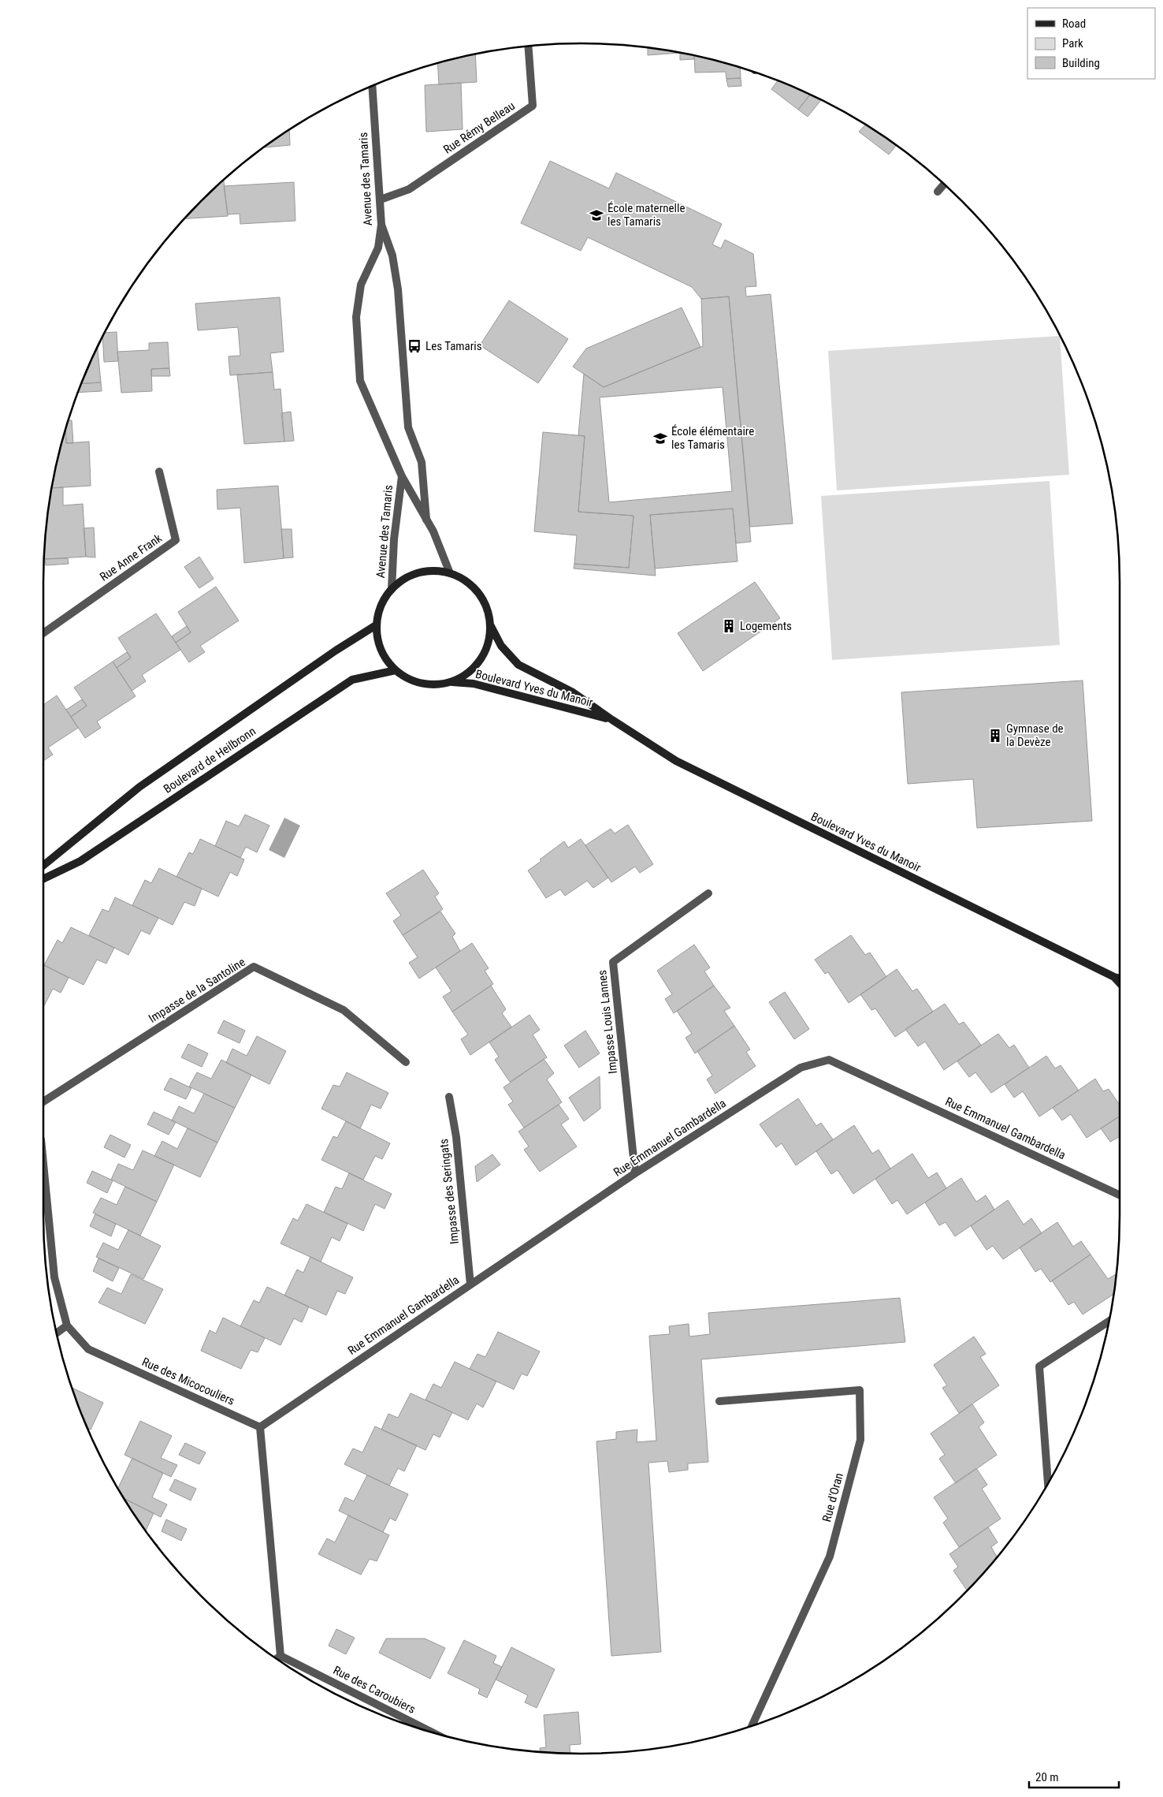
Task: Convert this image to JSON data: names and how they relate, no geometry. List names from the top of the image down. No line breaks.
{"streets":{"street":["Rue Rémy Belleau","Avenue des Tamaris","Rue Anne Frank","Boulevard Yves du Manoir","Boulevard de Heilbronn","Impasse de la Santoline","Impasse Louis Lannes","Rue Emmanuel Gambardella","Impasse des Seringats","Rue des Micocouliers","Rue d'Oran","Rue des Caroubiers"]},"crossings":[["Rue Rémy Belleau","Avenue des Tamaris"],["Avenue des Tamaris","Boulevard Yves du Manoir"],["Avenue des Tamaris","Boulevard de Heilbronn"],["Boulevard Yves du Manoir","Boulevard de Heilbronn"],["Impasse Louis Lannes","Rue Emmanuel Gambardella"],["Rue Emmanuel Gambardella","Impasse des Seringats"],["Rue Emmanuel Gambardella","Rue des Micocouliers"]],"places":{"school or university":["École maternelle les Tamaris","École élémentaire les Tamaris"],"bus stop":["Les Tamaris"],"building":["Logements","Gymnase de la Devèze"]},"legend":["Road","Park","Building"],"scale_bar":"20 m"}
